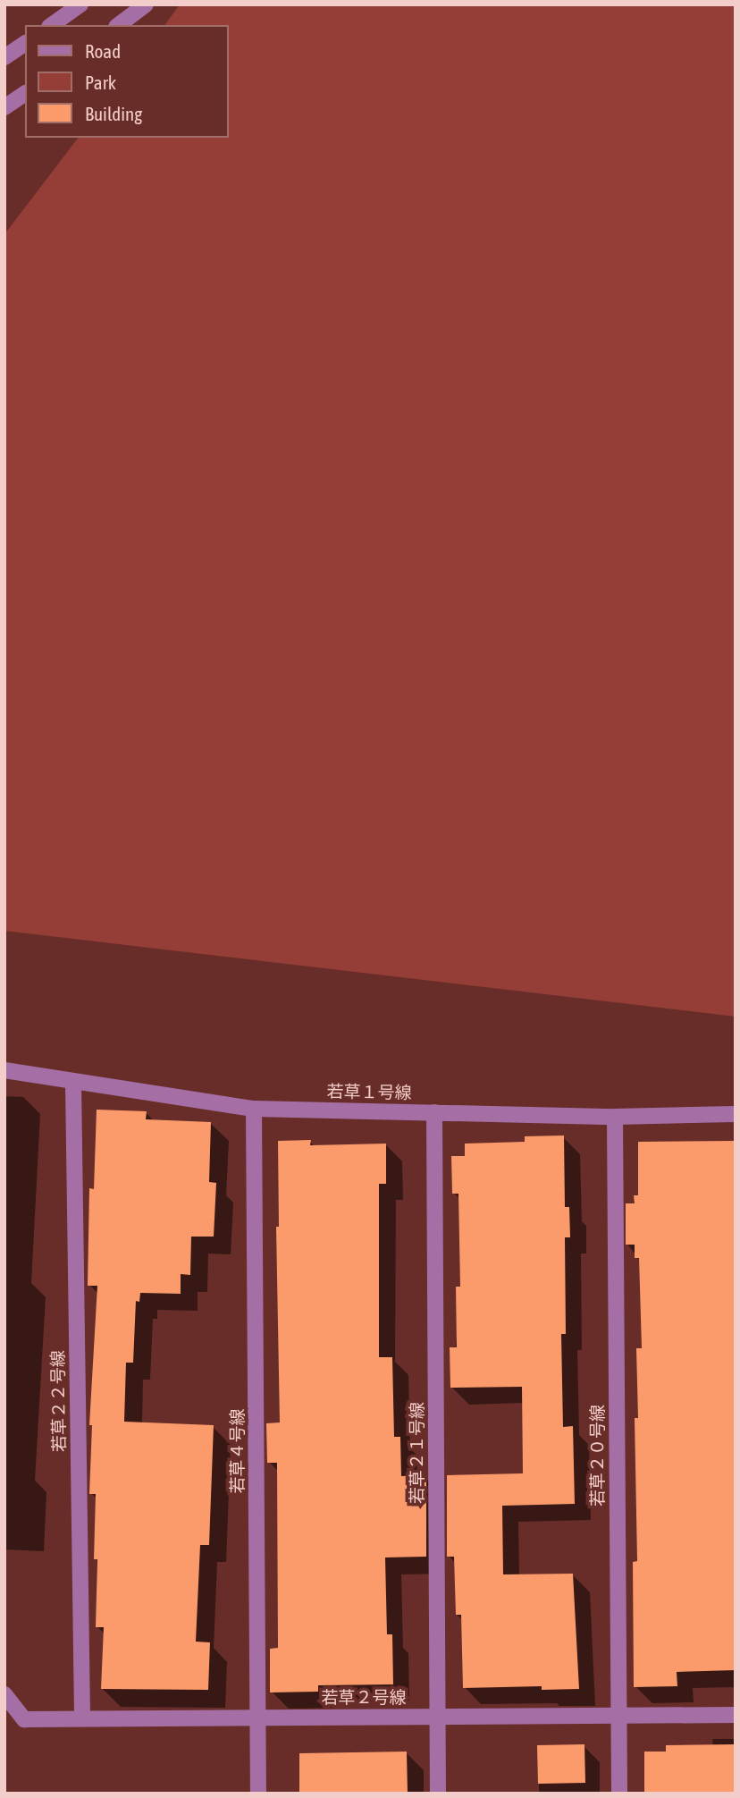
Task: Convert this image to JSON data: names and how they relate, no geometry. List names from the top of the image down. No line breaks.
{"streets":{"street":["若草１号線","若草２２号線","若草４号線","若草２１号線","若草２０号線","若草２号線"]},"crossings":[["若草１号線","若草２２号線"],["若草１号線","若草４号線"],["若草１号線","若草２１号線"],["若草１号線","若草２０号線"],["若草２２号線","若草２号線"],["若草４号線","若草２号線"],["若草２１号線","若草２号線"],["若草２０号線","若草２号線"]],"legend":["Road","Park","Building"]}
